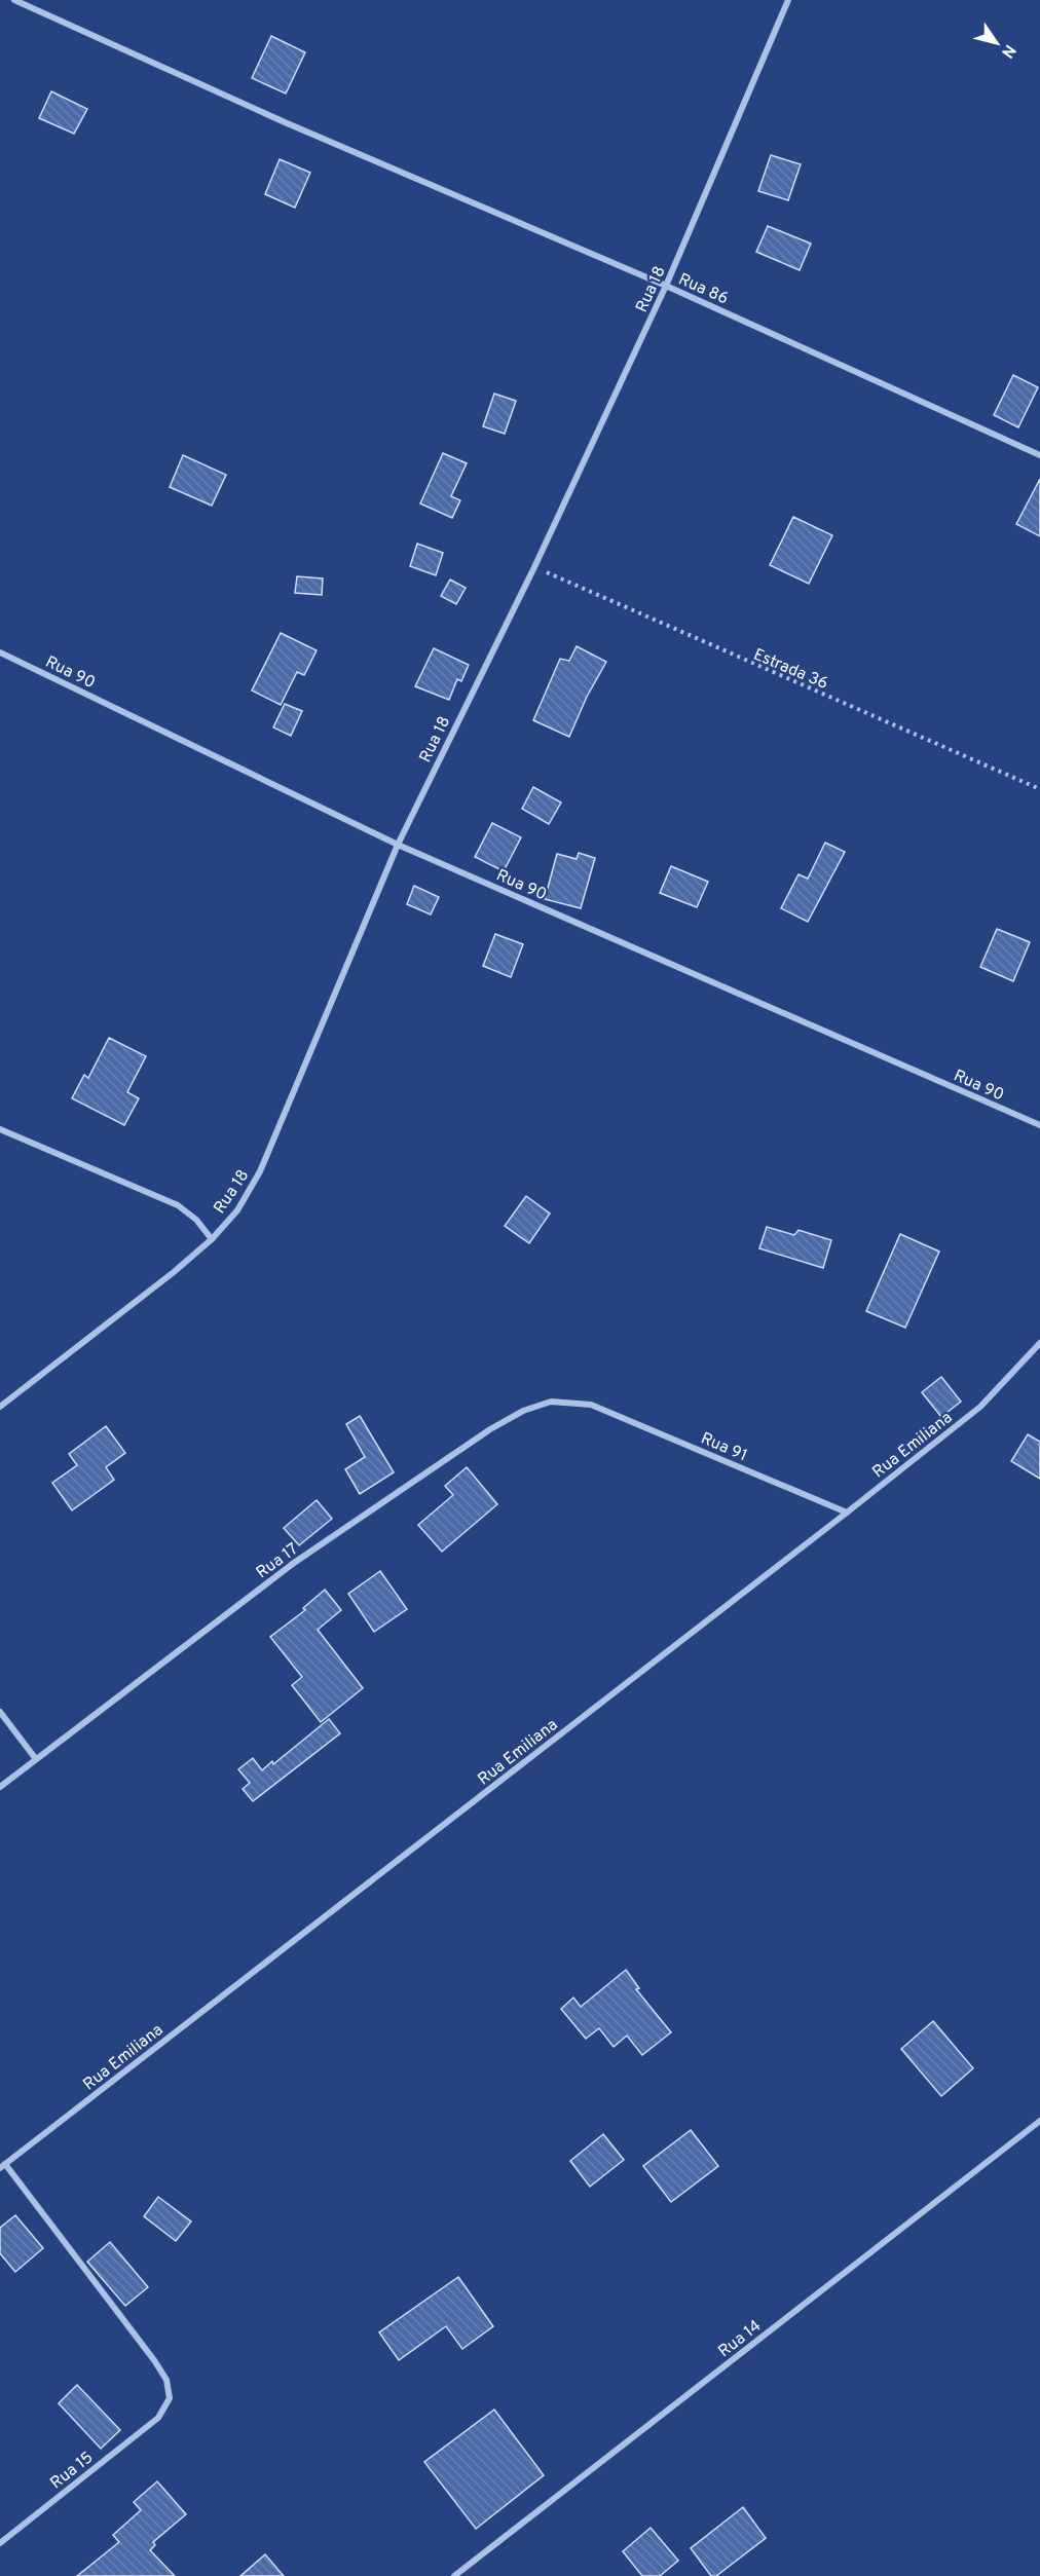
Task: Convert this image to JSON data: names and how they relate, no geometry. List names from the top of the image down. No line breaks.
{"streets":{"street":["Rua 86","Rua 18","Rua 90","Rua Emiliana","Rua 91","Rua 17","Rua 14","Rua 15"],"path":["Estrada 36"]},"crossings":[["Rua 86","Rua 18"],["Rua 18","Estrada 36"],["Rua 18","Rua 90"],["Rua Emiliana","Rua 91"],["Rua Emiliana","Rua 15"],["Rua 91","Rua 17"]],"north":"bottom right"}
